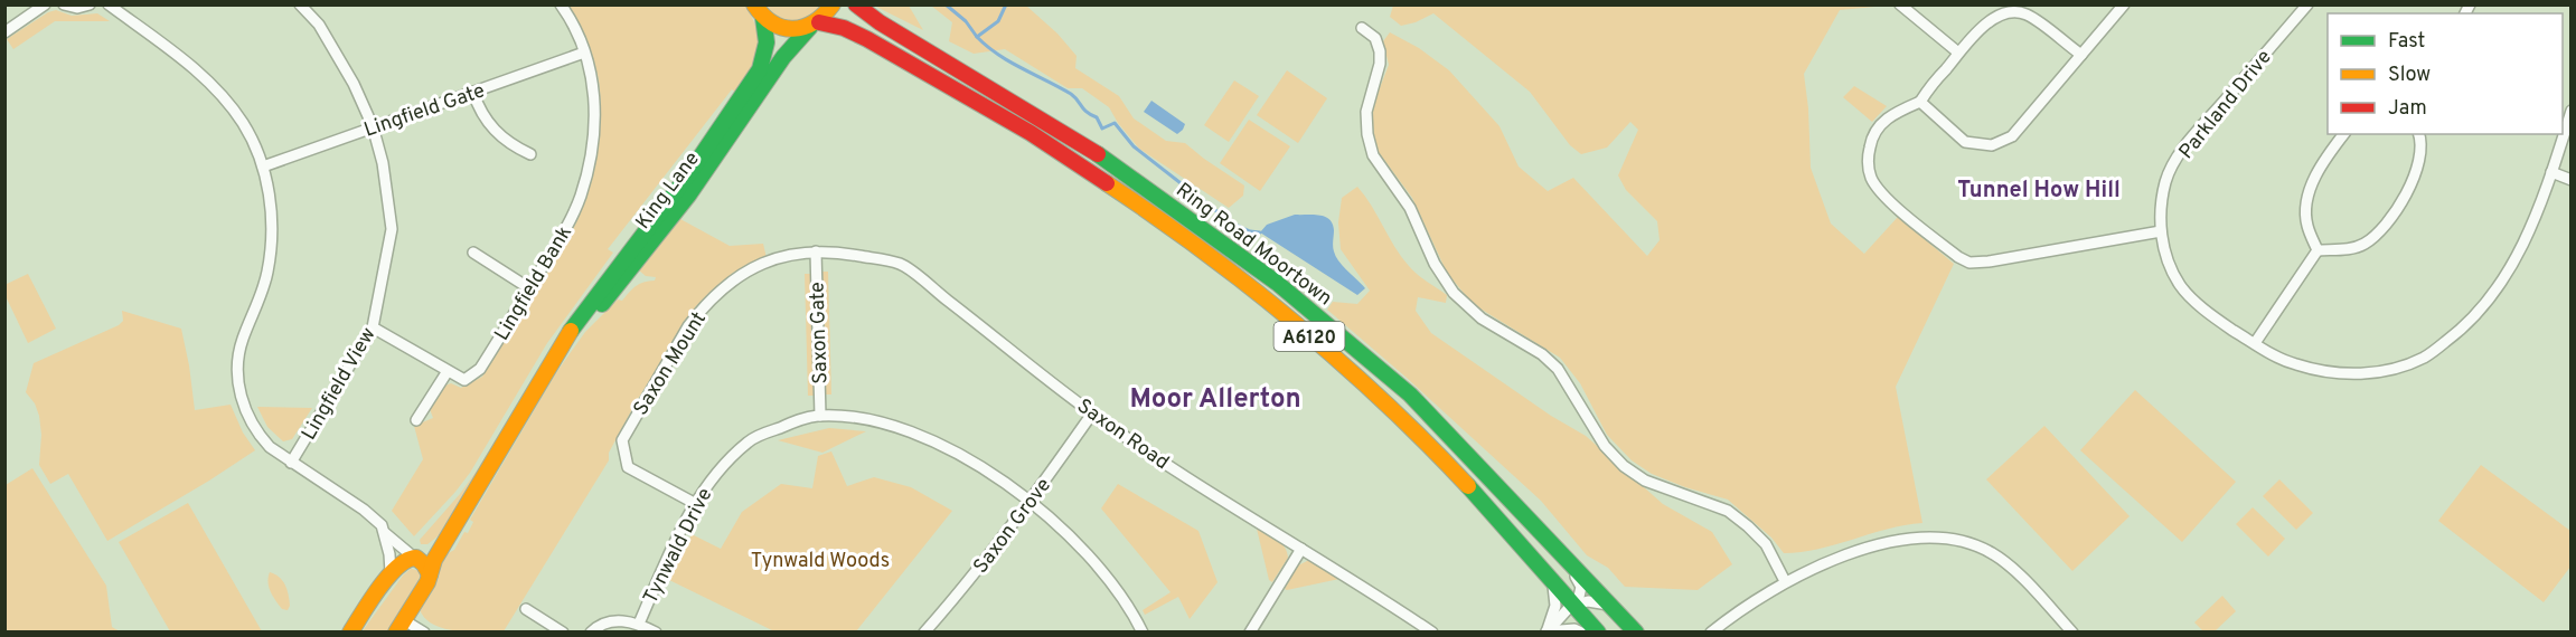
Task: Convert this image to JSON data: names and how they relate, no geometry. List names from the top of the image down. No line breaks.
{"streets":{"main road":["King Lane","Ring Road Moortown","A6120"],"street":["Parkland Drive","Lingfield Gate","Lingfield Bank","Saxon Gate","Saxon Mount","Lingfield View","Saxon Road","Saxon Grove","Tynwald Drive"]},"crossings":[["Lingfield Gate","Lingfield Bank"],["Lingfield Gate","Lingfield View"],["King Lane","Ring Road Moortown"],["King Lane","A6120"],["Ring Road Moortown","A6120"],["Lingfield Bank","Lingfield View"],["Saxon Gate","Saxon Mount"],["Saxon Gate","Saxon Road"],["Saxon Gate","Tynwald Drive"],["Saxon Mount","Saxon Road"],["Saxon Mount","Tynwald Drive"],["Saxon Road","Saxon Grove"],["Saxon Grove","Tynwald Drive"]],"districts":["Tunnel How Hill","Moor Allerton"],"parks":["Tynwald Woods"],"legend":["Fast","Slow","Jam"]}
